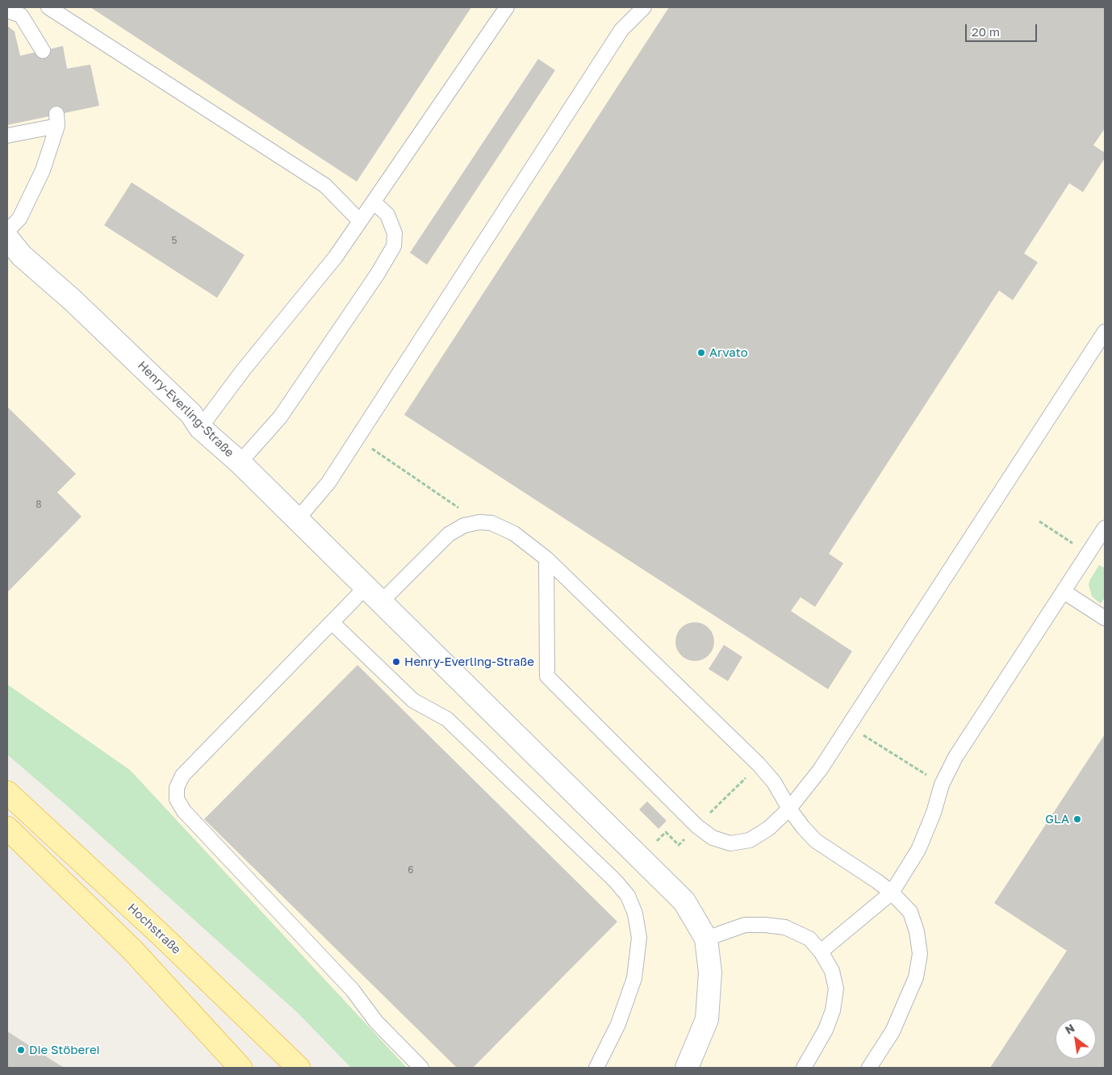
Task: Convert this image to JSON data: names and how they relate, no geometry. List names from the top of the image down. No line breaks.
{"streets":{"main road":["Hochstraße"],"street":["Henry-Everling-Straße"]},"places":["Arvato","Henry-Everling-Straße","GLA","Die Stöberei"],"house_numbers":["5","8","6"],"scale_bar":"20 m","north":"top left"}
